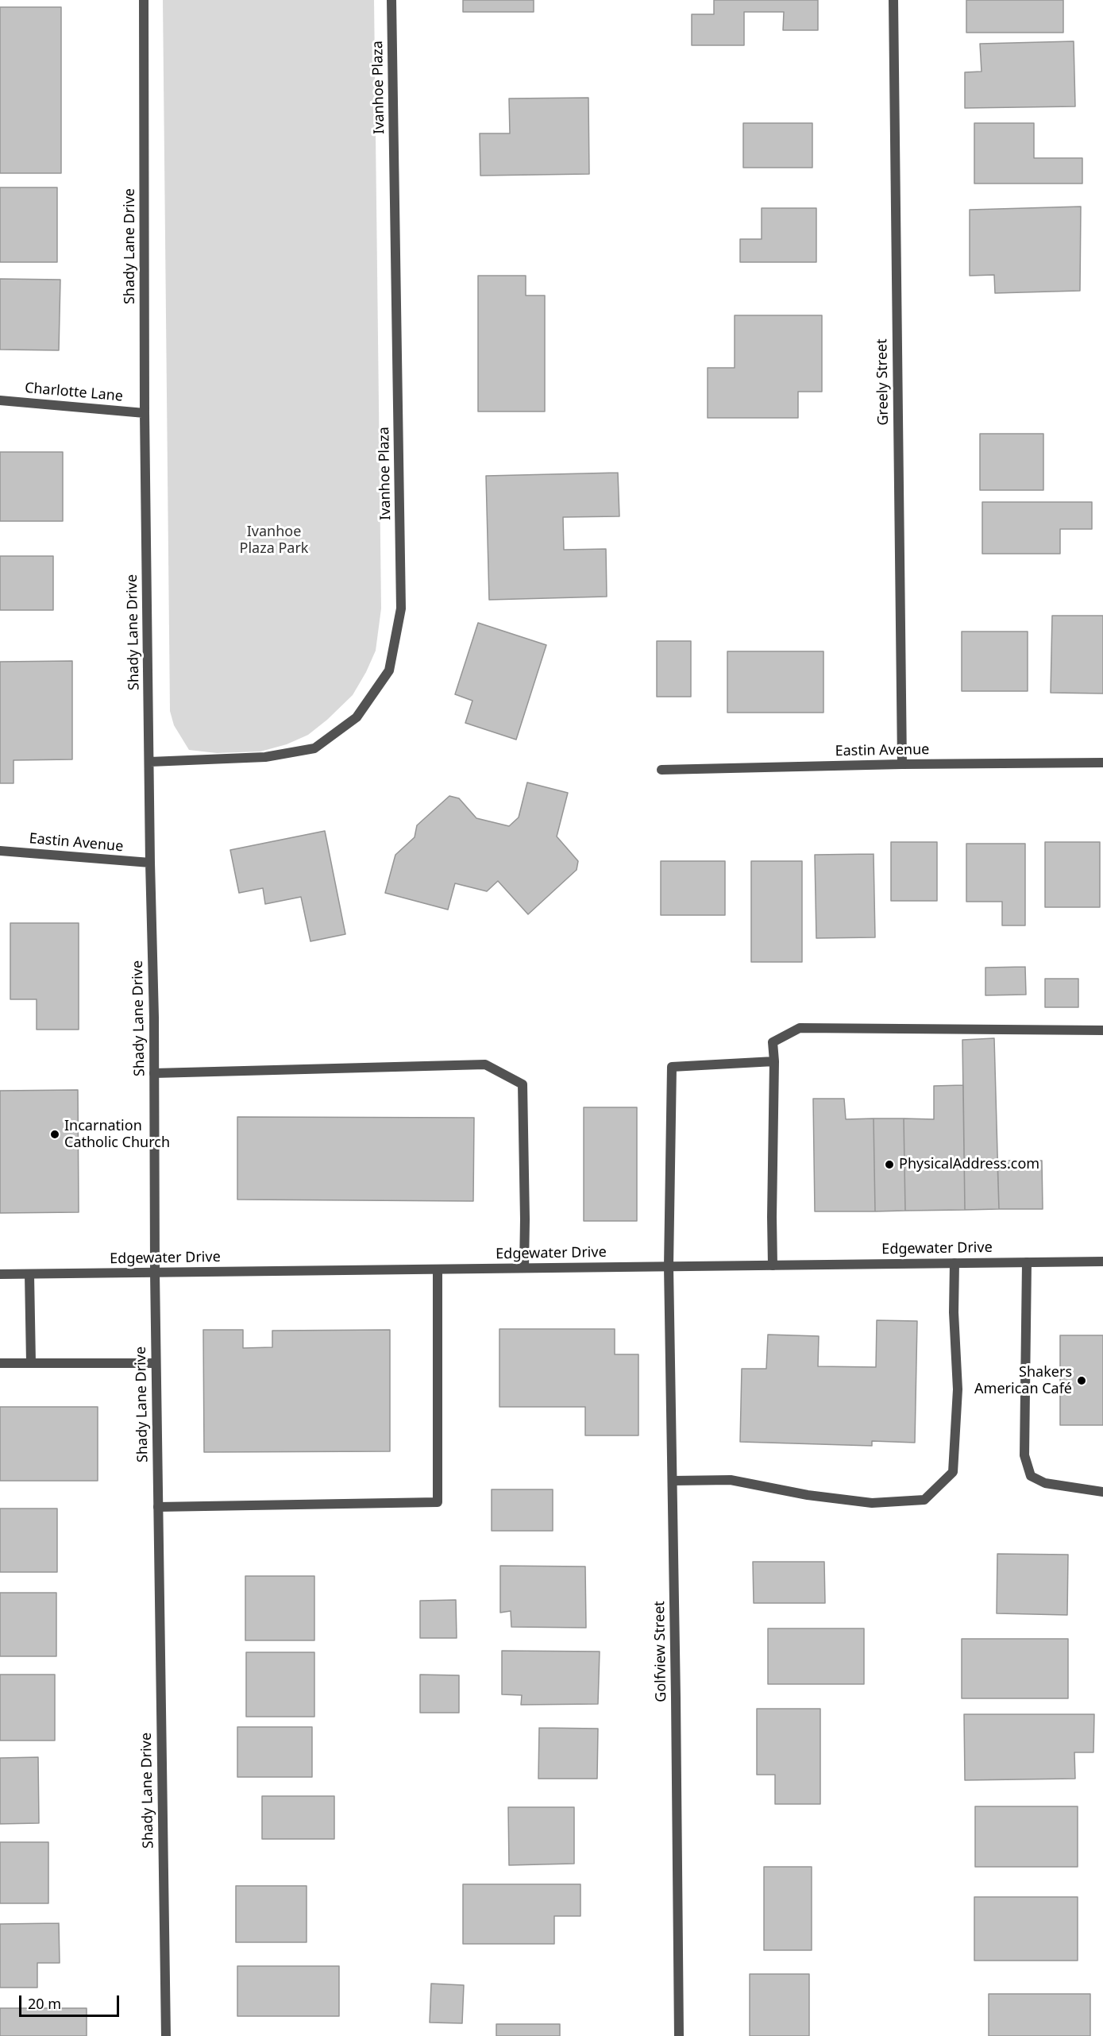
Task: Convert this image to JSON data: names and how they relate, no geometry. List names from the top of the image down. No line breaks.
{"streets":{"street":["Ivanhoe Plaza","Shady Lane Drive","Greely Street","Charlotte Lane","Eastin Avenue","Edgewater Drive","Golfview Street"]},"crossings":[["Ivanhoe Plaza","Shady Lane Drive"],["Shady Lane Drive","Charlotte Lane"],["Shady Lane Drive","Eastin Avenue"],["Shady Lane Drive","Edgewater Drive"],["Greely Street","Eastin Avenue"],["Edgewater Drive","Golfview Street"]],"parks":["Ivanhoe Plaza Park"],"places":["Incarnation Catholic Church","PhysicalAddress.com","Shakers American Café"],"scale_bar":"20 m"}
